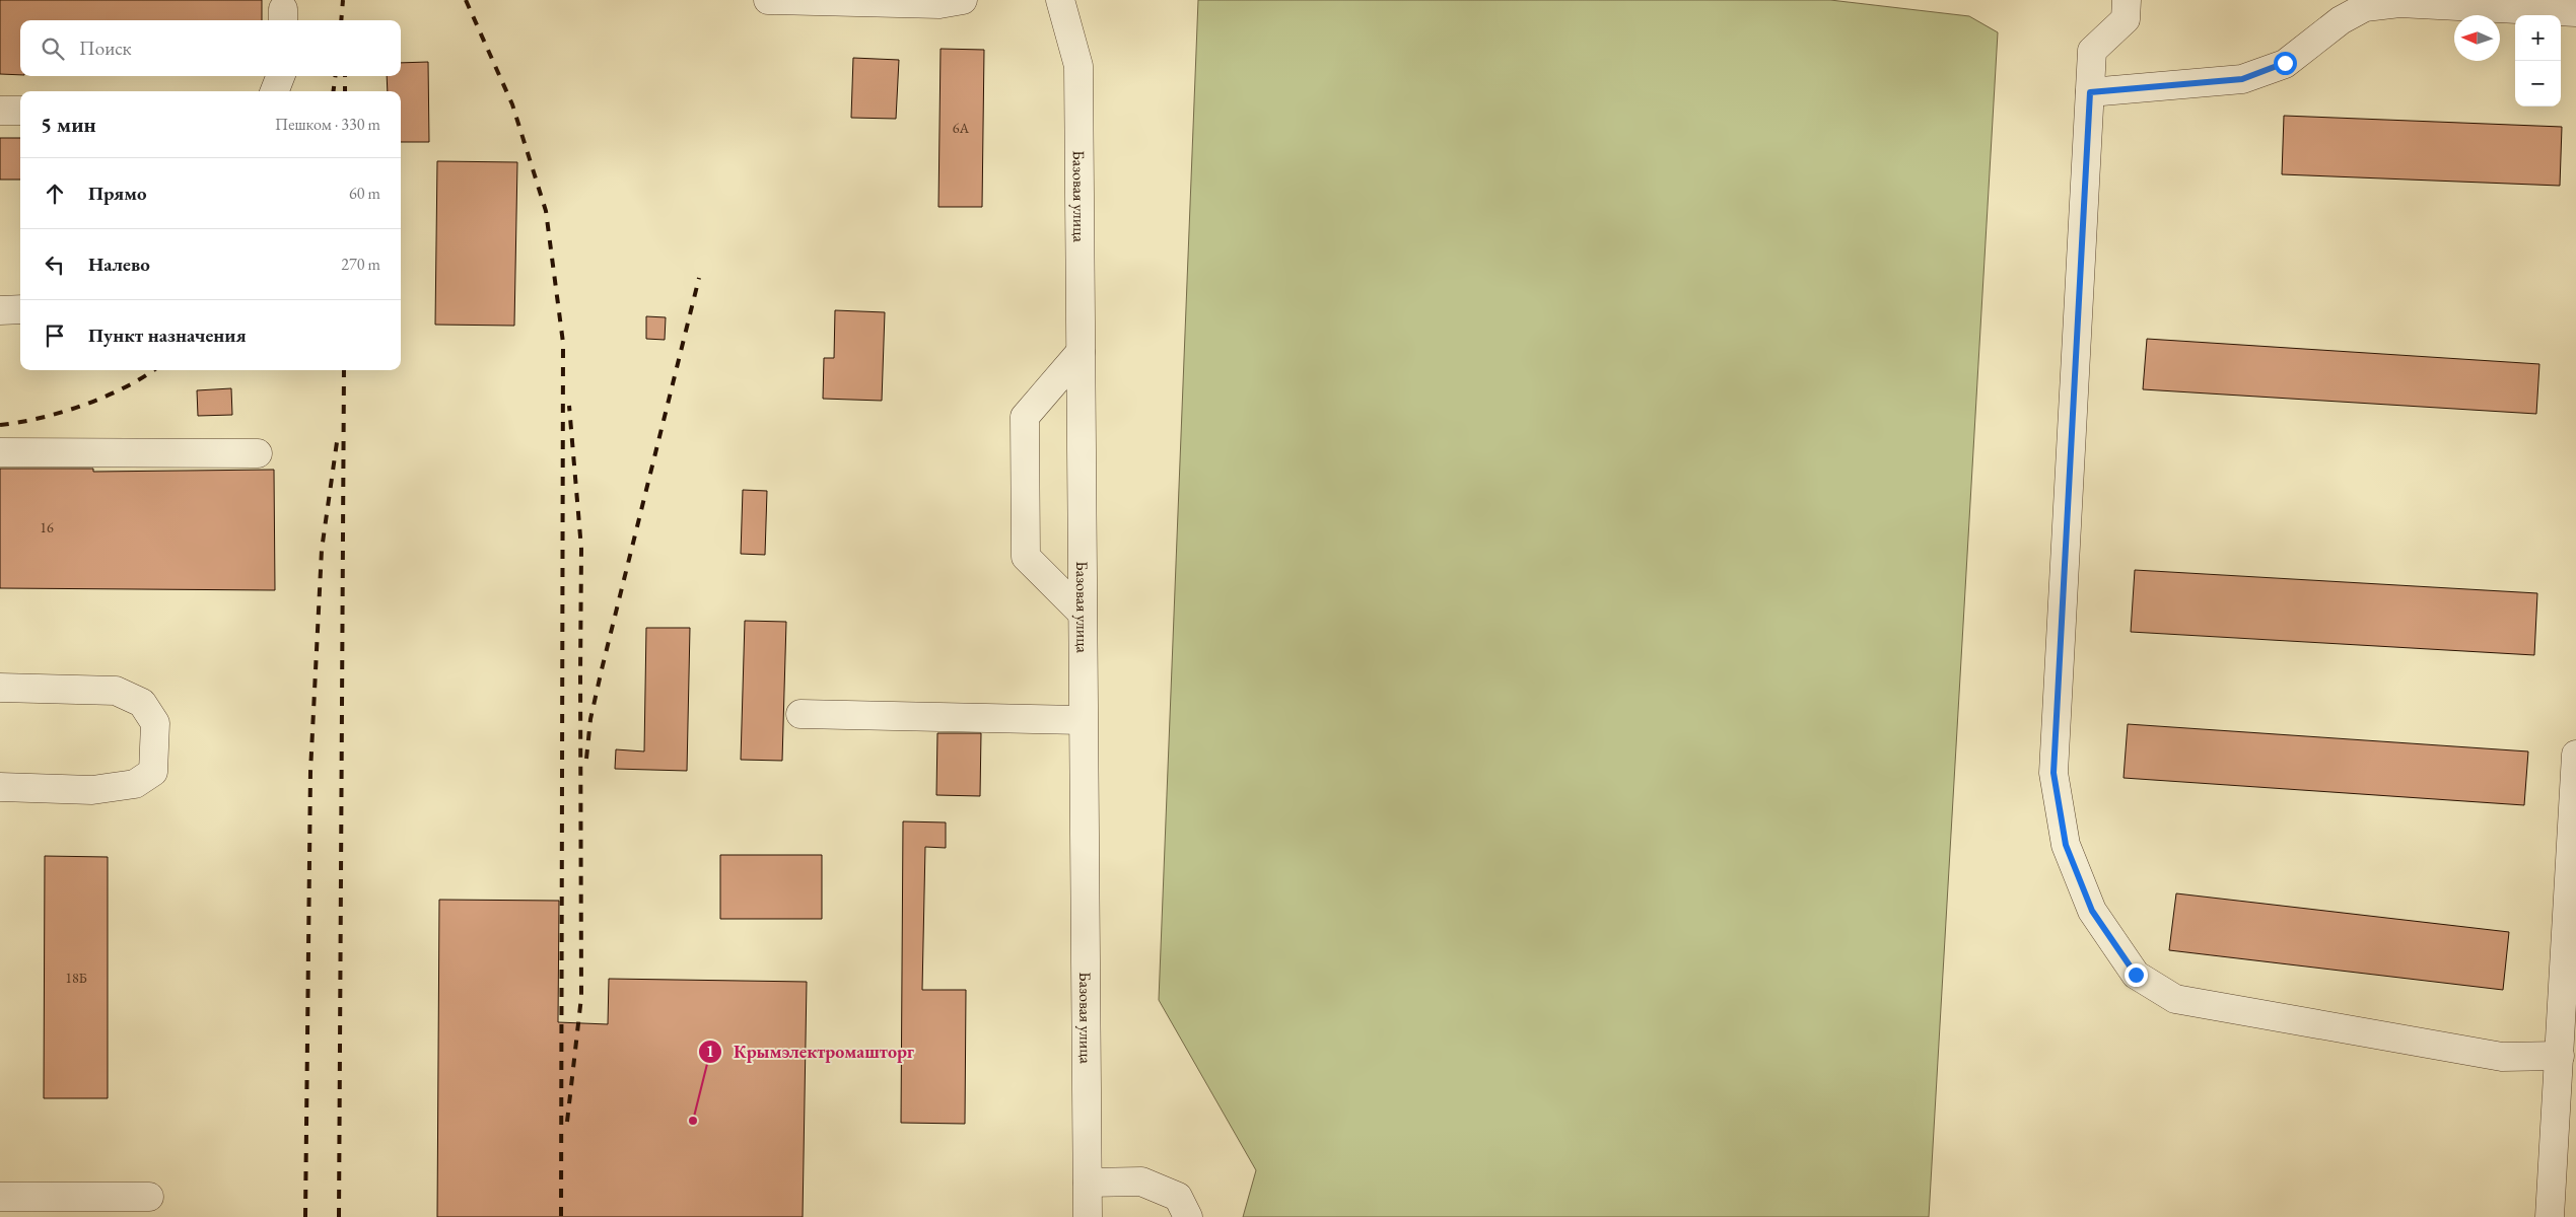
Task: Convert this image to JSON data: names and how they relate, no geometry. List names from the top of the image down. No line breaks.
{"streets":{"street":["Базовая улица"]},"places":["Крымэлектромашторг"],"house_numbers":["6А","16","18Б"],"north":"left","page":{"map_buttons":["+","−"],"search":"Поиск","heading":["5 мин","Пешком · 330 m"],"list":[["Прямо","60 m"],["Налево","270 m"],"Пункт назначения"]}}
